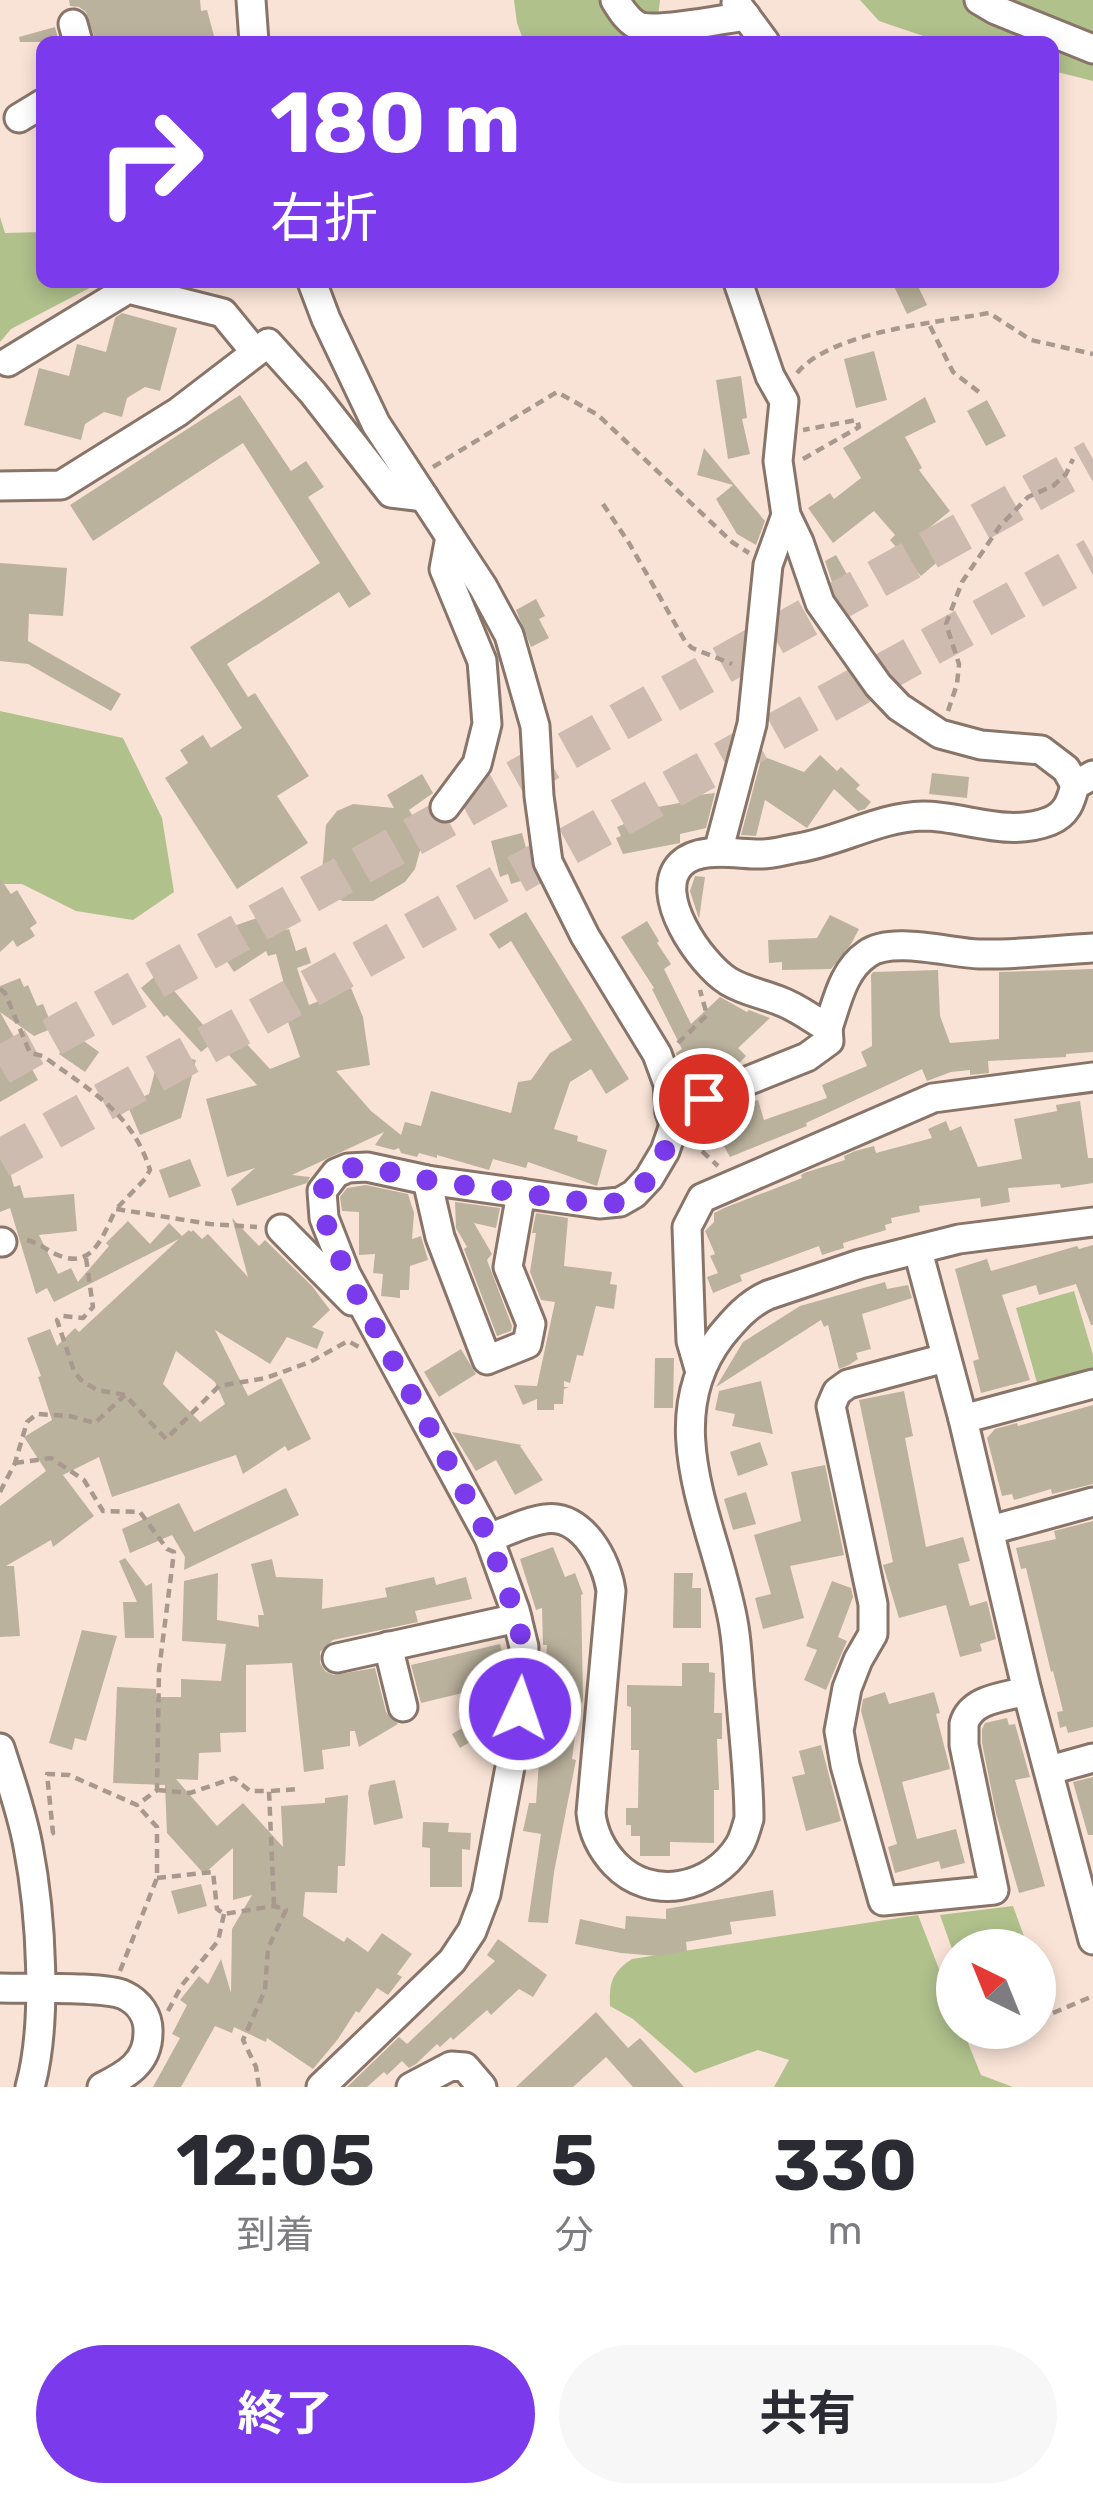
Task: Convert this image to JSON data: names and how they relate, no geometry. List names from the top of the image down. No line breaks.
{"north":"top left","page":{"turn":["180 m","右折"],"eta":["12:05","到着","5","分","330","m"],"buttons":["終了","共有"]}}
